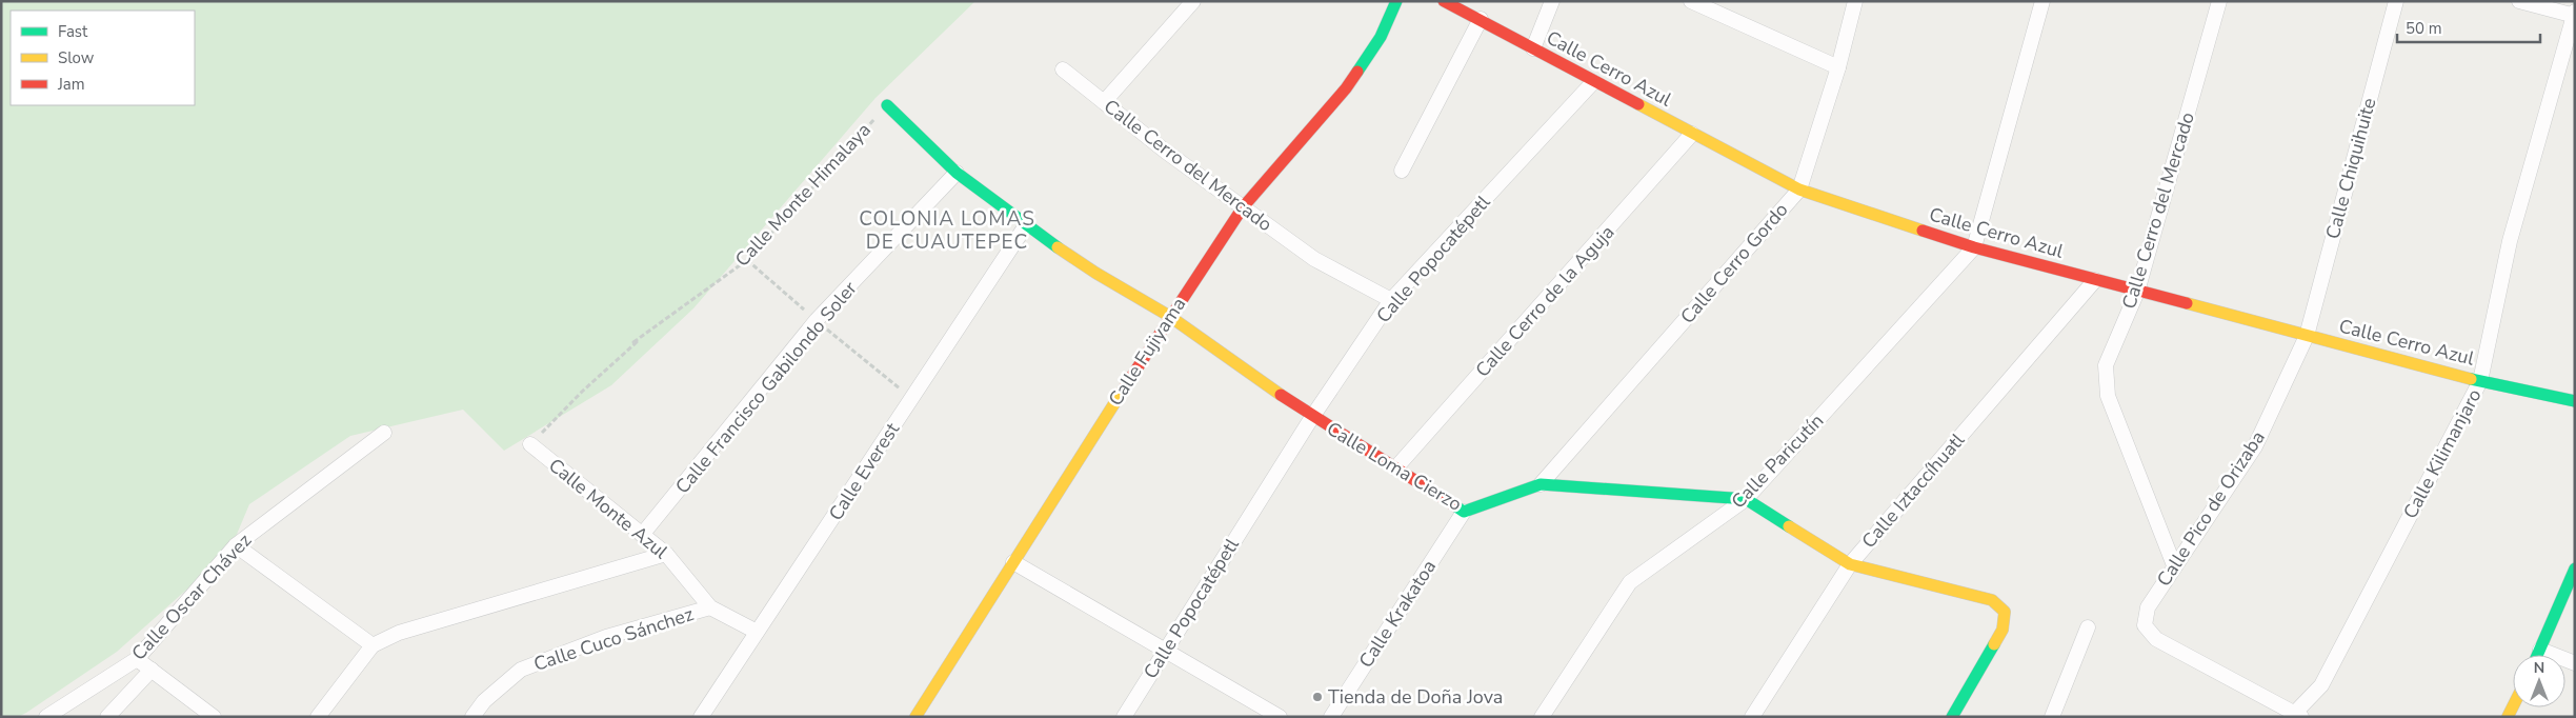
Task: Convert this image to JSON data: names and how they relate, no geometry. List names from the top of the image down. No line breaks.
{"streets":{"street":["Calle Cerro Azul","Calle Cerro del Mercado","Calle Chiquihuite","Calle Popocatépetl","Calle Cerro Gordo","Calle Cerro de la Aguja","Calle Fujiyama","Calle Francisco Gabilondo Soler","Calle Kilimanjaro","Calle Paricutín","Calle Loma Cierzo","Calle Everest","Calle Iztaccíhuatl","Calle Monte Azul","Calle Pico de Orizaba","Calle Oscar Chávez","Calle Krakatoa","Calle Cuco Sánchez"],"path":["Calle Monte Himalaya"]},"crossings":[["Calle Cerro Azul","Calle Cerro del Mercado"],["Calle Cerro Azul","Calle Chiquihuite"],["Calle Cerro Azul","Calle Popocatépetl"],["Calle Cerro Azul","Calle Cerro Gordo"],["Calle Cerro Azul","Calle Cerro de la Aguja"],["Calle Cerro Azul","Calle Kilimanjaro"],["Calle Cerro Azul","Calle Paricutín"],["Calle Cerro Azul","Calle Iztaccíhuatl"],["Calle Cerro Azul","Calle Pico de Orizaba"],["Calle Cerro del Mercado","Calle Popocatépetl"],["Calle Cerro del Mercado","Calle Fujiyama"],["Calle Cerro del Mercado","Calle Pico de Orizaba"],["Calle Chiquihuite","Calle Pico de Orizaba"],["Calle Monte Himalaya","Calle Loma Cierzo"],["Calle Monte Himalaya","Calle Monte Azul"],["Calle Popocatépetl","Calle Loma Cierzo"],["Calle Cerro Gordo","Calle Loma Cierzo"],["Calle Cerro de la Aguja","Calle Loma Cierzo"],["Calle Fujiyama","Calle Loma Cierzo"],["Calle Francisco Gabilondo Soler","Calle Loma Cierzo"],["Calle Francisco Gabilondo Soler","Calle Monte Azul"],["Calle Kilimanjaro","Calle Pico de Orizaba"],["Calle Paricutín","Calle Loma Cierzo"],["Calle Loma Cierzo","Calle Everest"],["Calle Loma Cierzo","Calle Iztaccíhuatl"],["Calle Loma Cierzo","Calle Krakatoa"],["Calle Everest","Calle Monte Azul"],["Calle Monte Azul","Calle Cuco Sánchez"]],"districts":["COLONIA LOMAS DE CUAUTEPEC"],"places":["Tienda de Doña Jova"],"legend":["Fast","Slow","Jam"],"scale_bar":"50 m","north":"top"}
